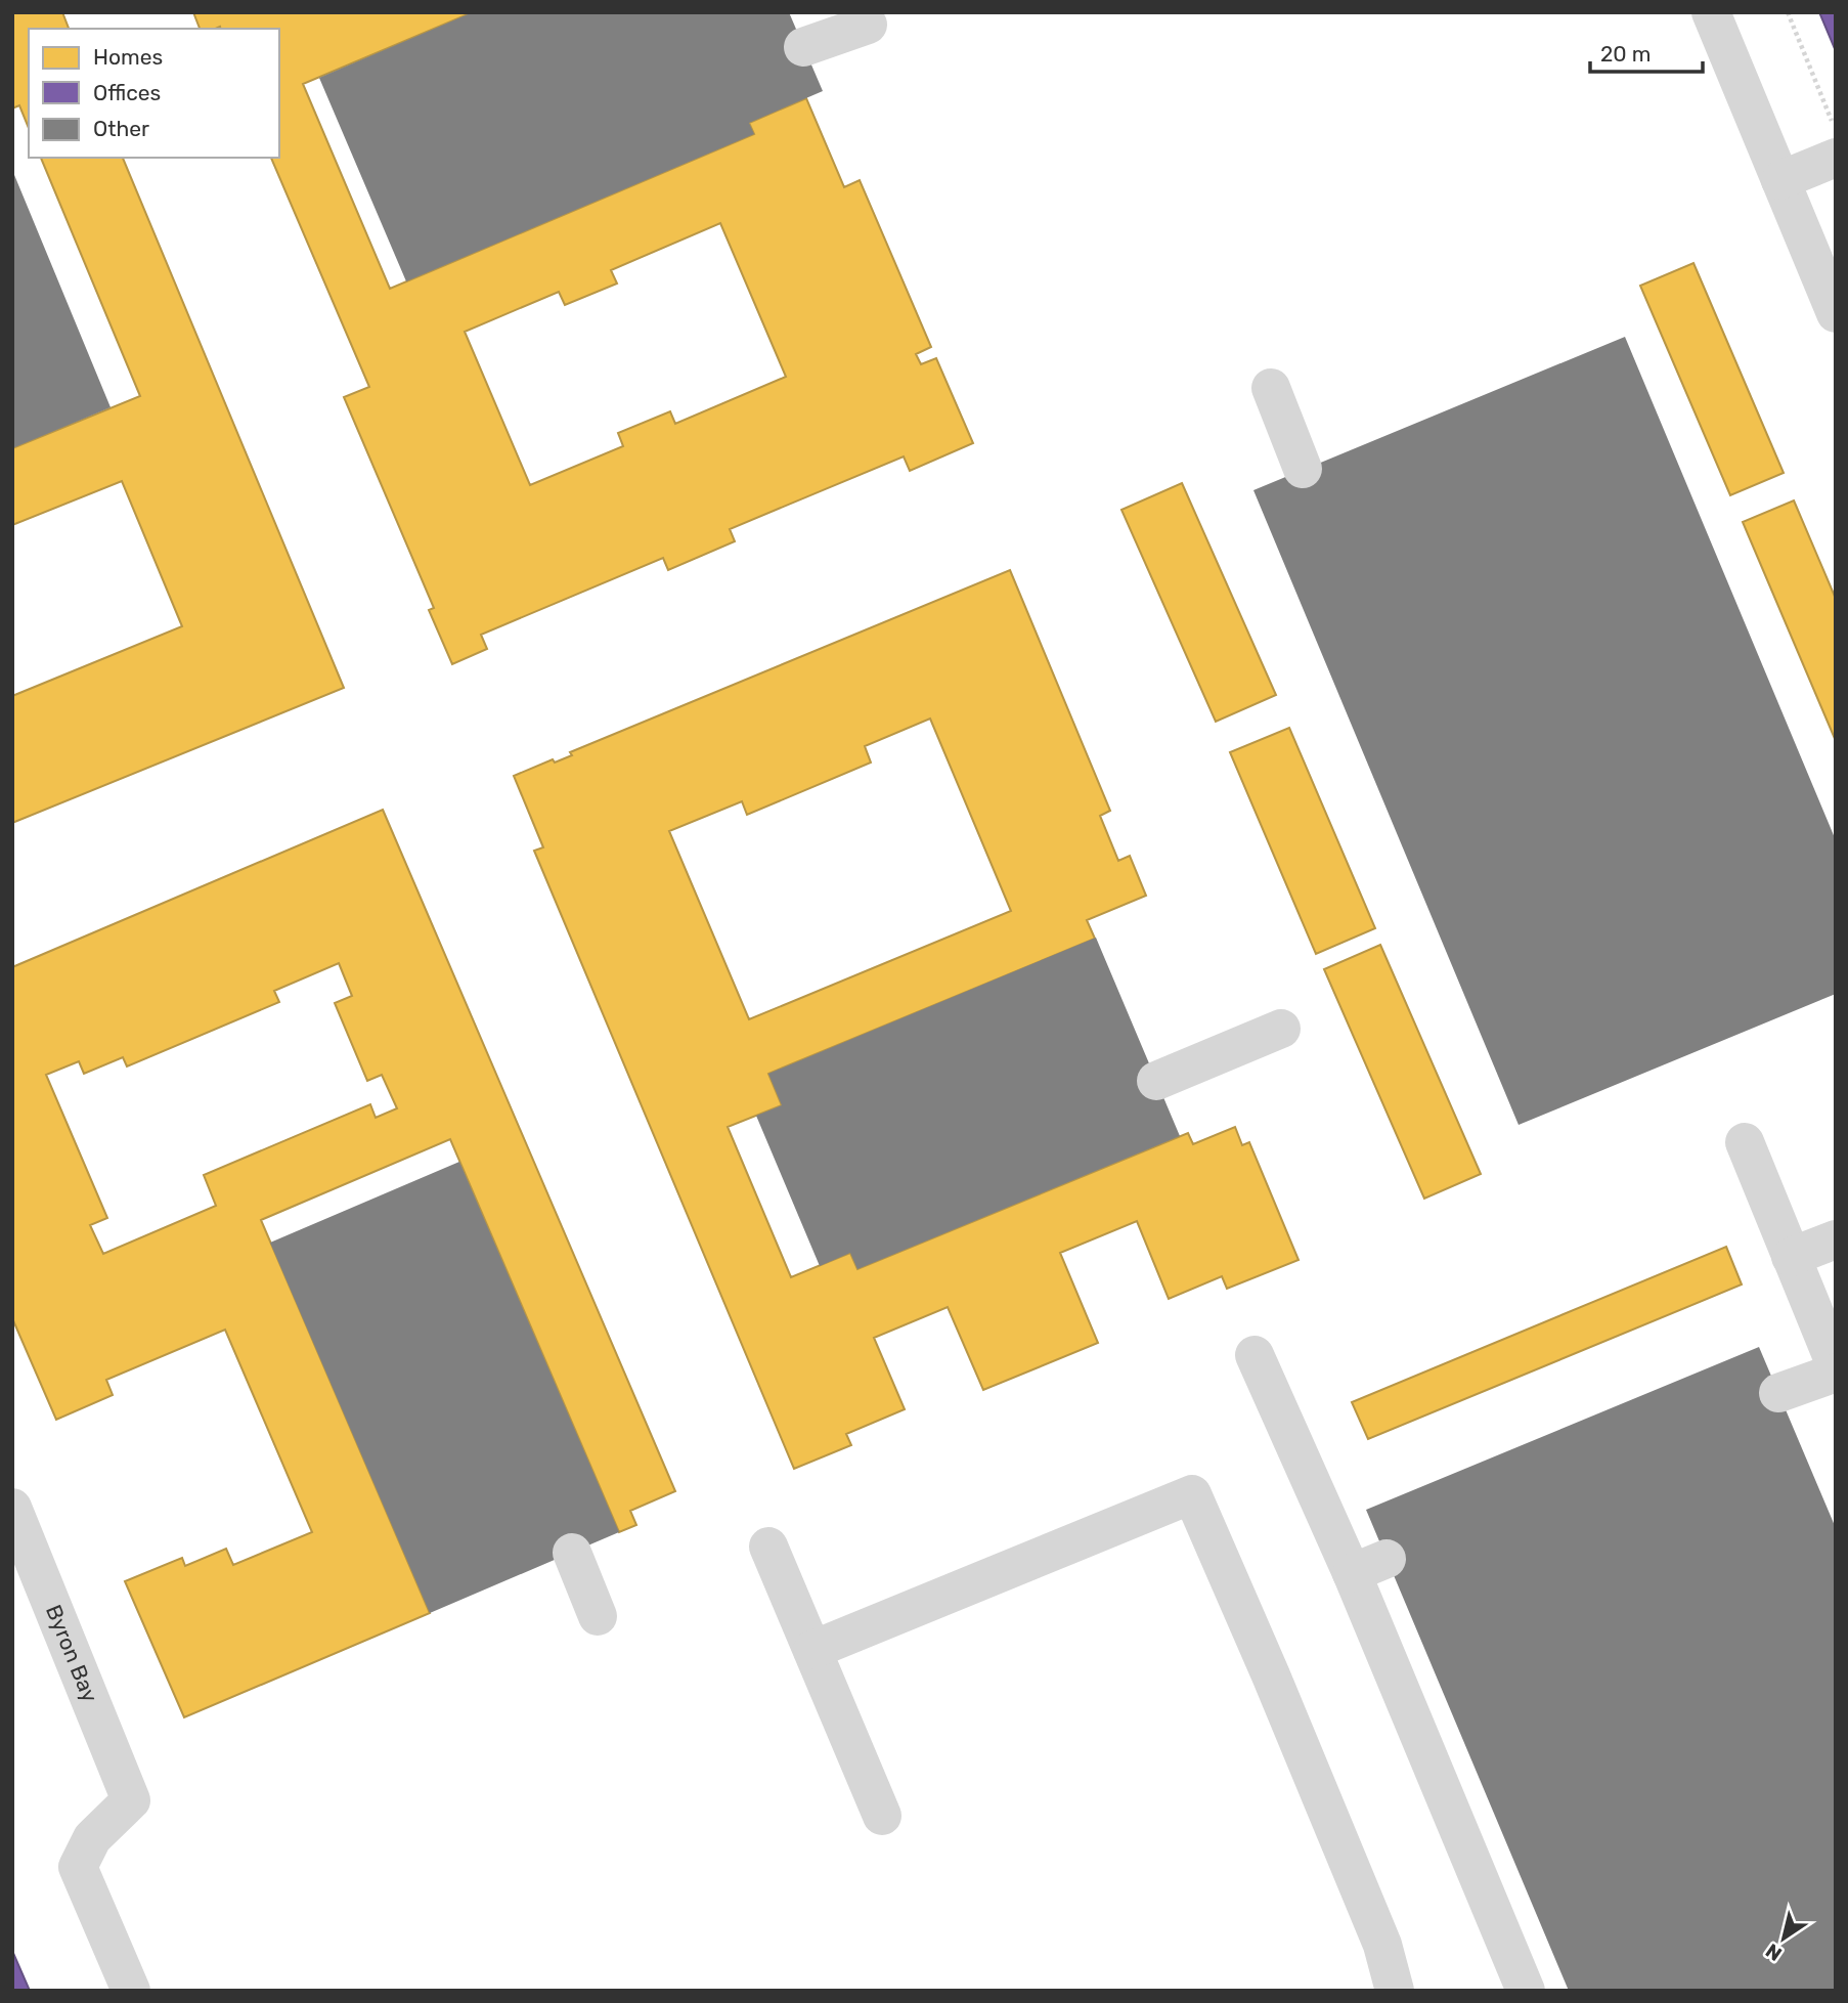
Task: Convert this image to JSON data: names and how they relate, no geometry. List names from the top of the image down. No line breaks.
{"streets":{"street":["Byron Bay"]},"legend":["Homes","Offices","Other"],"scale_bar":"20 m","north":"bottom left"}
